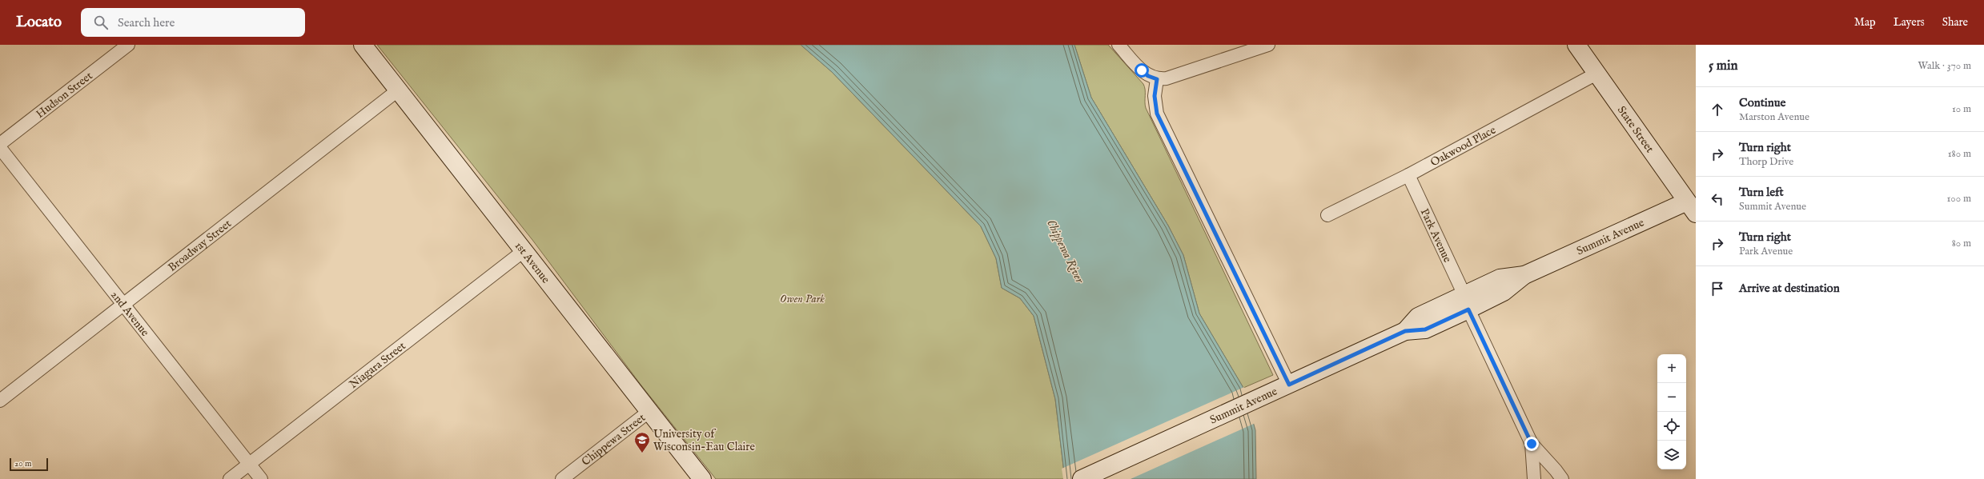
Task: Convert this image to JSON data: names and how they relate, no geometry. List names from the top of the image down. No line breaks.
{"streets":{"main road":["State Street","Summit Avenue","1st Avenue"],"street":["Hudson Street","Oakwood Place","Park Avenue","Broadway Street","2nd Avenue","Niagara Street","Chippewa Street"]},"crossings":[["State Street","Oakwood Place"],["State Street","Summit Avenue"],["Oakwood Place","Park Avenue"],["Park Avenue","Summit Avenue"],["Broadway Street","1st Avenue"],["Broadway Street","2nd Avenue"],["1st Avenue","Niagara Street"],["1st Avenue","Chippewa Street"],["2nd Avenue","Niagara Street"]],"water":["Chippewa River"],"parks":["Owen Park"],"places":{"school or university":["University of Wisconsin-Eau Claire"]},"scale_bar":"20 m","page":{"header":"Locato","search":"Search here","nav":["Map","Layers","Share"],"heading":["5 min","Walk · 370 m"],"list":[["Continue","Marston Avenue","10 m"],["Turn right","Thorp Drive","180 m"],["Turn left","Summit Avenue","100 m"],["Turn right","Park Avenue","80 m"],"Arrive at destination"],"map_buttons":["+","−"],"scale":"20 m"}}
